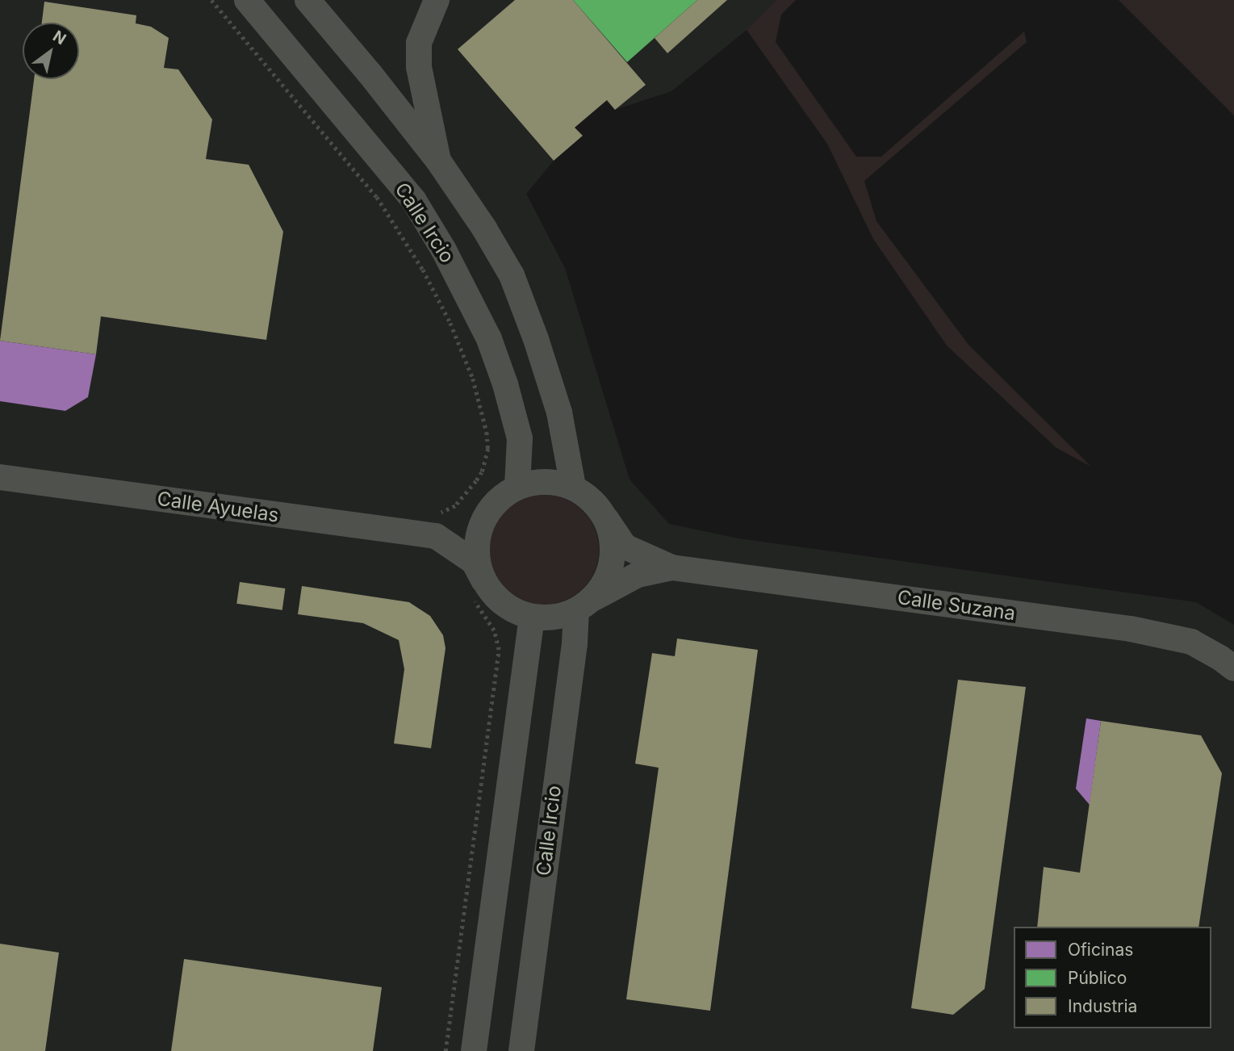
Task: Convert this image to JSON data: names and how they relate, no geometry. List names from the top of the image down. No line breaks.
{"streets":{"street":["Calle Ircio","Calle Ayuelas","Calle Suzana"]},"crossings":[["Calle Ircio","Calle Ayuelas"],["Calle Ircio","Calle Suzana"],["Calle Ayuelas","Calle Suzana"]],"legend":["Oficinas","Público","Industria"],"north":"top right"}
